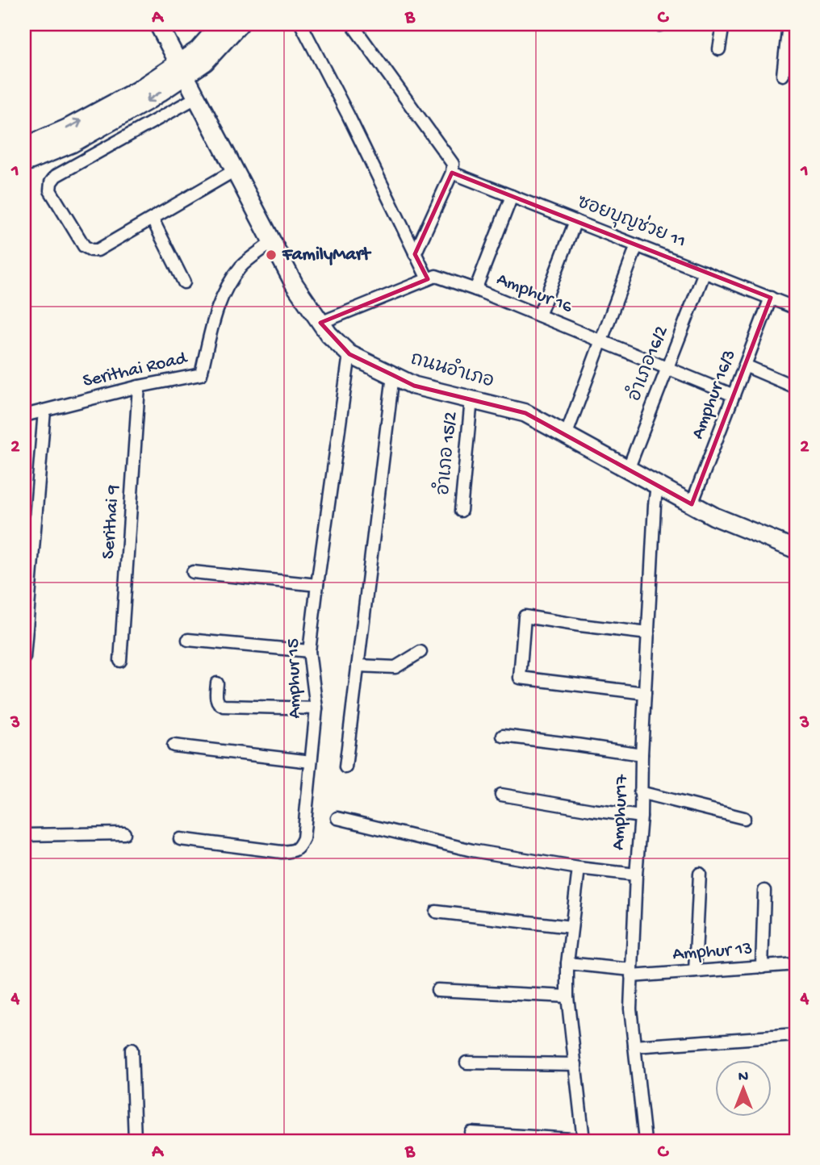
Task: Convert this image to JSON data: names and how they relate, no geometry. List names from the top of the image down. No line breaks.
{"streets":{"street":["ซอยบุญช่วย 11","Amphur 16","อำเภอ16/2","Serithai Road","ถนนอำเภอ","Amphur 16/3","อำเภอ 15/2","Serithai 9","Amphur 15","Amphur17","Amphur 13"]},"crossings":[["ซอยบุญช่วย 11","อำเภอ16/2"],["ซอยบุญช่วย 11","Amphur 16/3"],["Amphur 16","อำเภอ16/2"],["Amphur 16","ถนนอำเภอ"],["Amphur 16","Amphur 16/3"],["อำเภอ16/2","ถนนอำเภอ"],["Serithai Road","ถนนอำเภอ"],["Serithai Road","Serithai 9"],["ถนนอำเภอ","Amphur 16/3"],["ถนนอำเภอ","อำเภอ 15/2"],["ถนนอำเภอ","Amphur 15"],["ถนนอำเภอ","Amphur17"],["Amphur17","Amphur 13"]],"places":["FamilyMart"],"north":"top","grid":{"columns":["A","B","C"],"rows":["1","2","3","4"]}}
